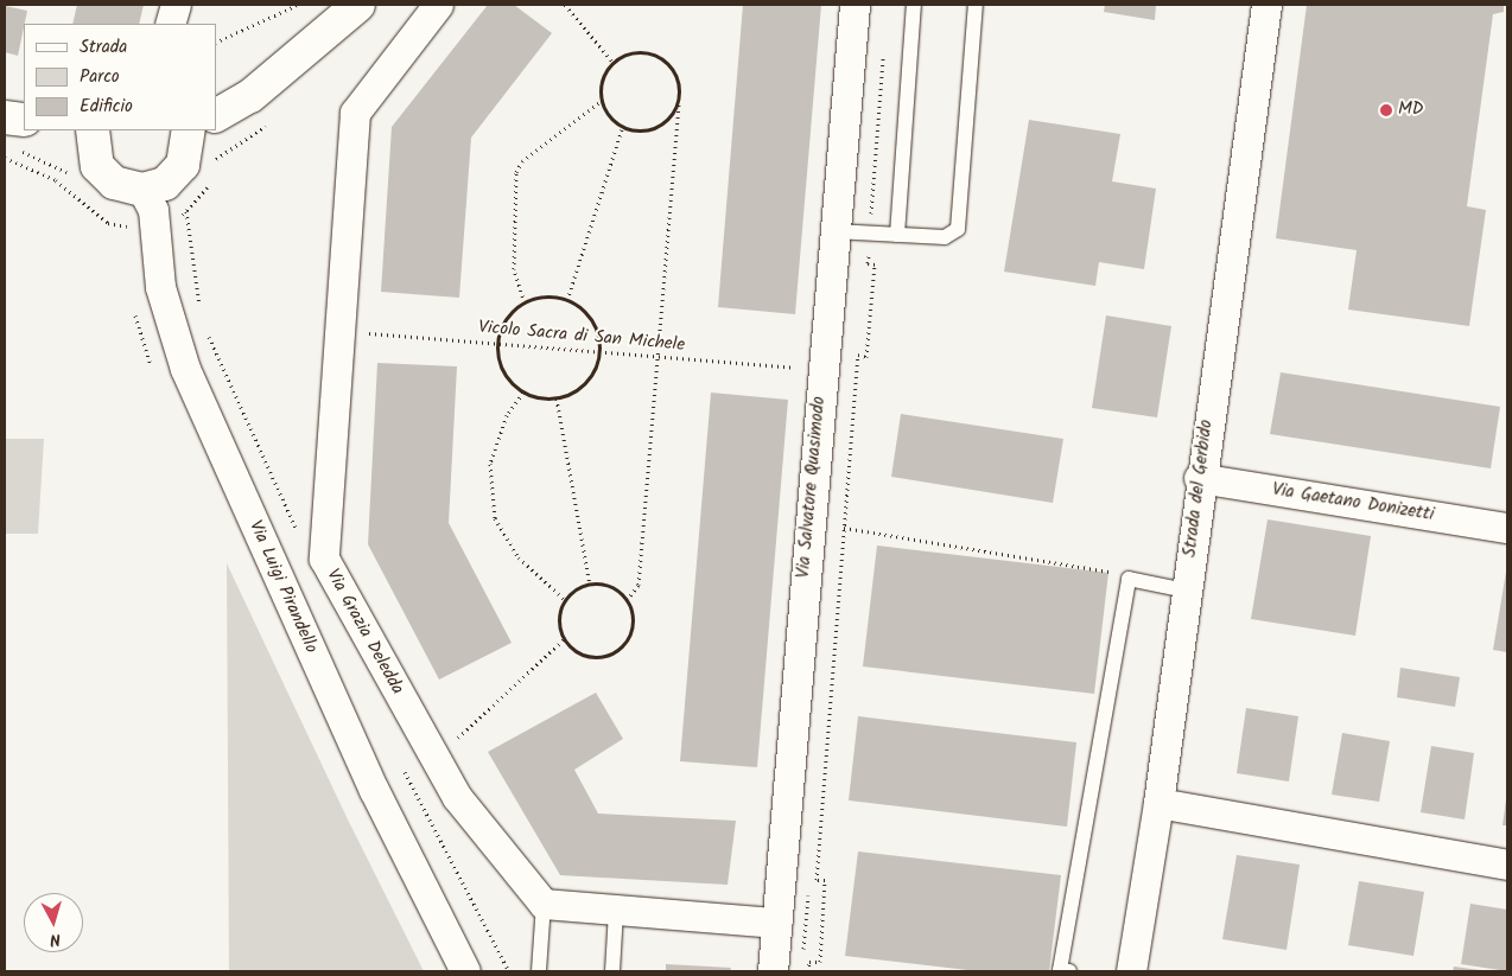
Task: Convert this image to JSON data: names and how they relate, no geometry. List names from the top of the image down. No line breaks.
{"streets":{"street":["Via Salvatore Quasimodo","Strada del Gerbido","Via Gaetano Donizetti","Via Luigi Pirandello","Via Grazia Deledda"],"path":["Vicolo Sacra di San Michele"]},"crossings":[["Vicolo Sacra di San Michele","Via Salvatore Quasimodo"],["Vicolo Sacra di San Michele","Via Grazia Deledda"],["Strada del Gerbido","Via Gaetano Donizetti"]],"places":["MD"],"legend":["Strada","Parco","Edificio"],"north":"bottom"}
